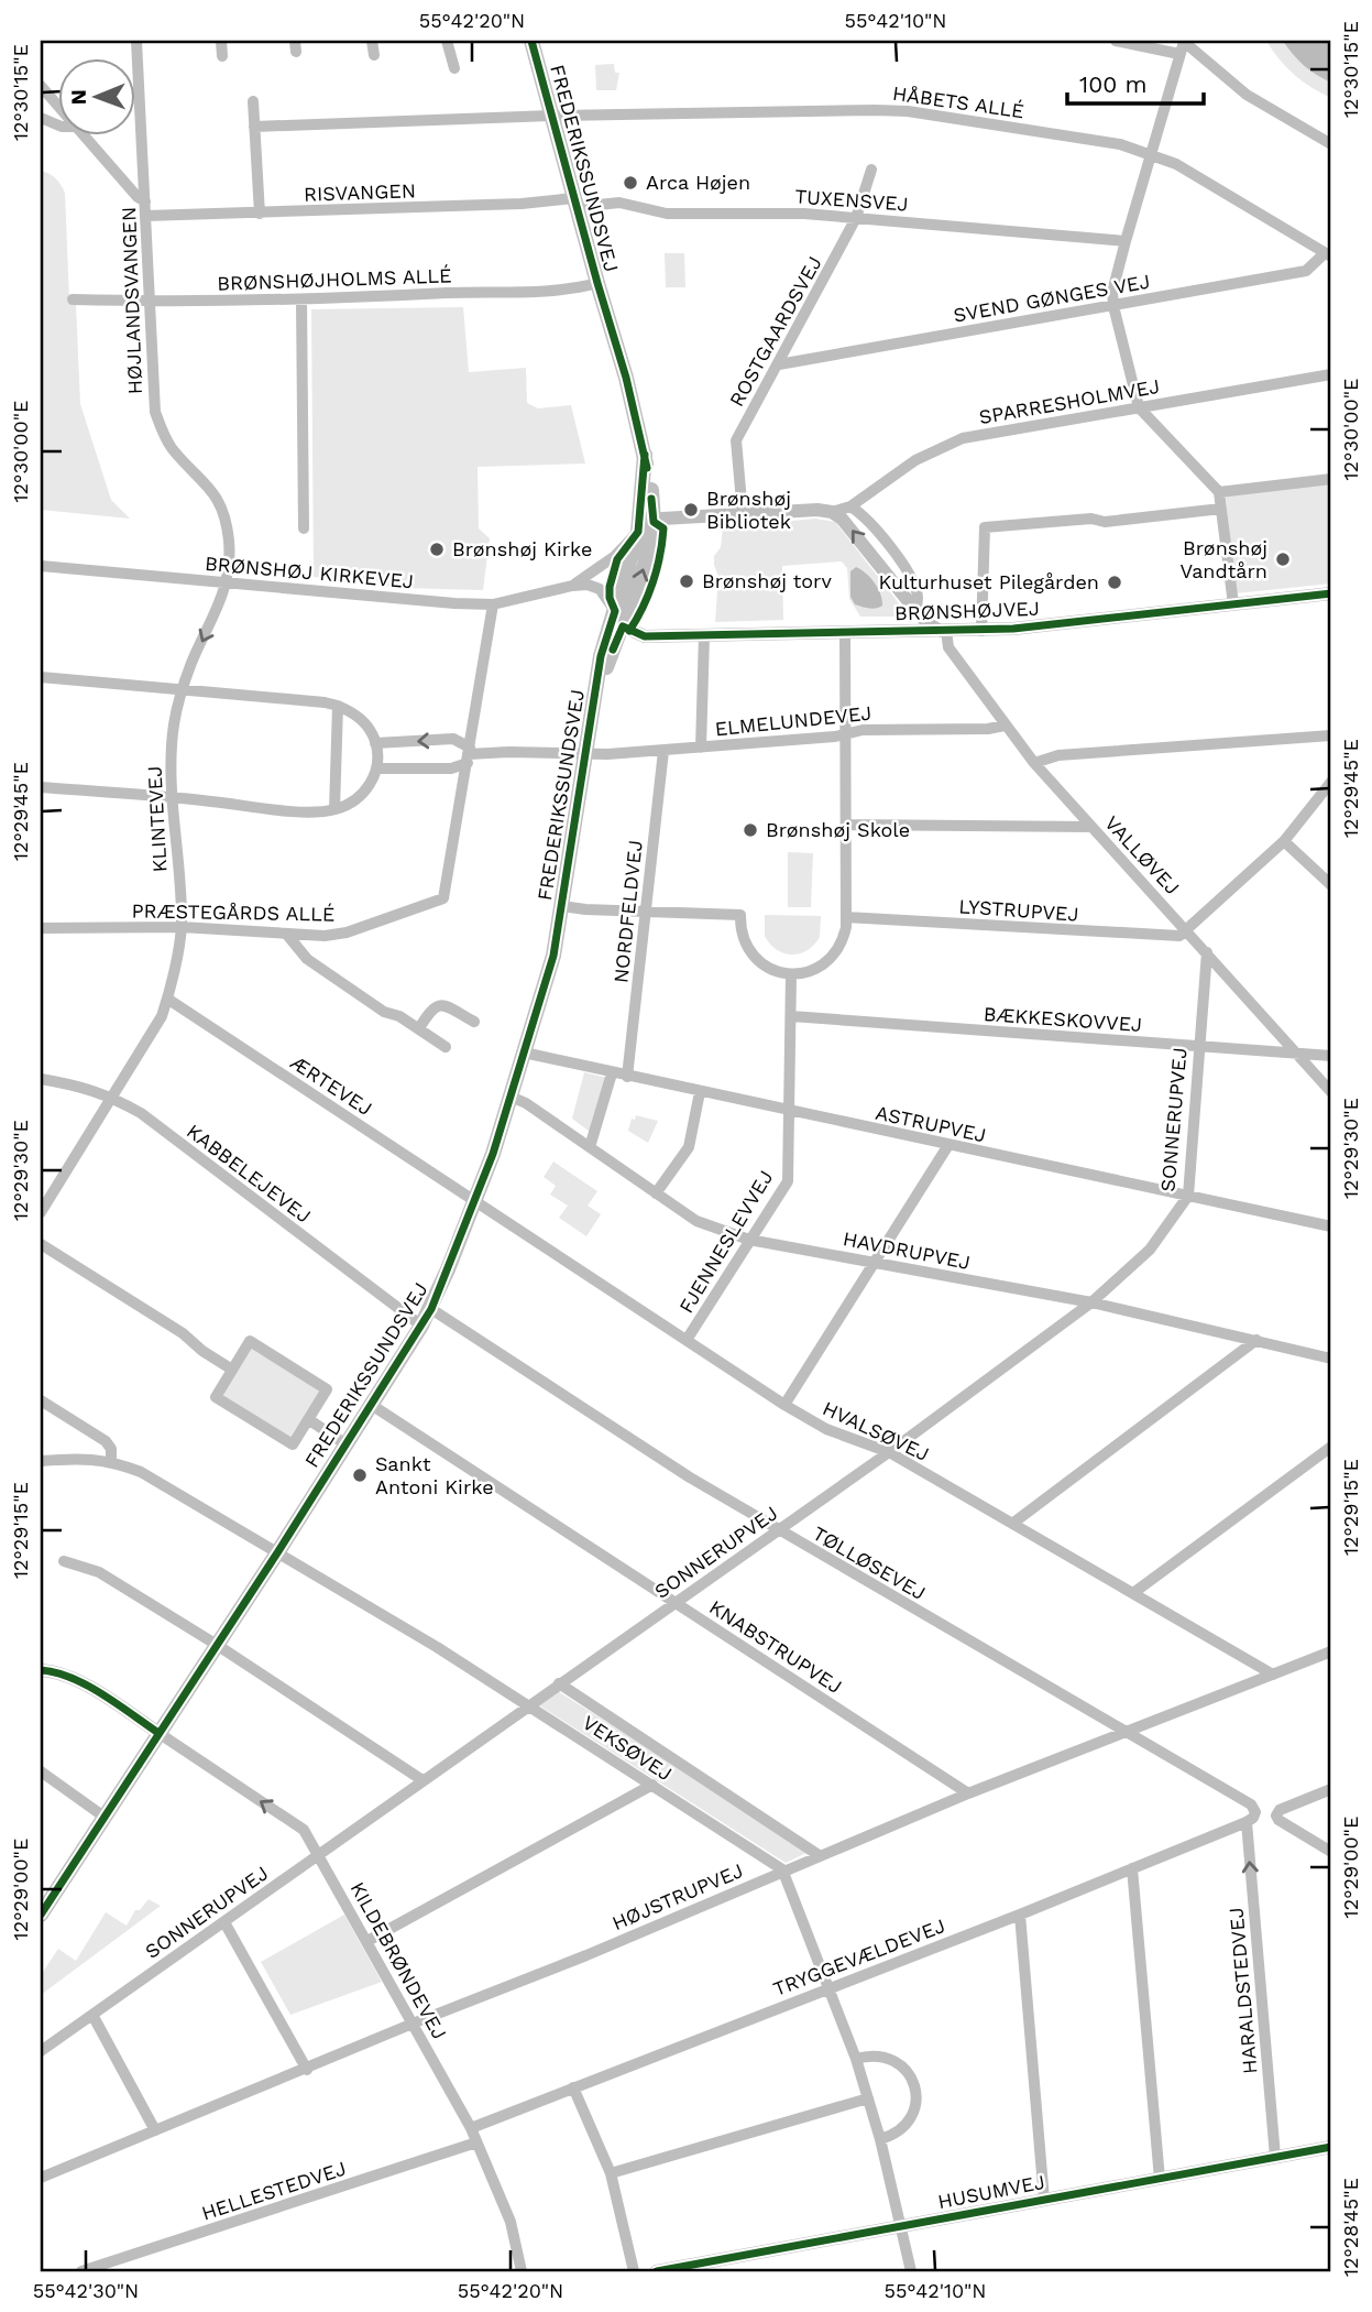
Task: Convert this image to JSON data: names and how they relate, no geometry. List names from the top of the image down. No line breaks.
{"streets":{"main road":["FREDERIKSSUNDSVEJ"],"street":["HÅBETS ALLÉ","RISVANGEN","TUXENSVEJ","BRØNSHØJHOLMS ALLÉ","SVEND GØNGES VEJ","HØJLANDSVANGEN","ROSTGAARDSVEJ","SPARRESHOLMVEJ","BRØNSHØJ KIRKEVEJ","BRØNSHØJVEJ","ELMELUNDEVEJ","KLINTEVEJ","VALLØVEJ","LYSTRUPVEJ","NORDFELDVEJ","PRÆSTEGÅRDS ALLÉ","BÆKKESKOVVEJ","ÆRTEVEJ","SONNERUPVEJ","ASTRUPVEJ","KABBELEJEVEJ","FJENNESLEVVEJ","HAVDRUPVEJ","HVALSØVEJ","TØLLØSEVEJ","KNABSTRUPVEJ","VEKSØVEJ","HØJSTRUPVEJ","TRYGGEVÆLDEVEJ","KILDEBRØNDEVEJ","HARALDSTEDVEJ","HELLESTEDVEJ","HUSUMVEJ"]},"crossings":[["HÅBETS ALLÉ","FREDERIKSSUNDSVEJ"],["HÅBETS ALLÉ","SVEND GØNGES VEJ"],["FREDERIKSSUNDSVEJ","RISVANGEN"],["FREDERIKSSUNDSVEJ","TUXENSVEJ"],["FREDERIKSSUNDSVEJ","BRØNSHØJHOLMS ALLÉ"],["FREDERIKSSUNDSVEJ","BRØNSHØJ KIRKEVEJ"],["FREDERIKSSUNDSVEJ","BRØNSHØJVEJ"],["FREDERIKSSUNDSVEJ","ELMELUNDEVEJ"],["FREDERIKSSUNDSVEJ","ÆRTEVEJ"],["FREDERIKSSUNDSVEJ","ASTRUPVEJ"],["FREDERIKSSUNDSVEJ","KABBELEJEVEJ"],["FREDERIKSSUNDSVEJ","HAVDRUPVEJ"],["FREDERIKSSUNDSVEJ","HVALSØVEJ"],["FREDERIKSSUNDSVEJ","TØLLØSEVEJ"],["FREDERIKSSUNDSVEJ","KNABSTRUPVEJ"],["FREDERIKSSUNDSVEJ","VEKSØVEJ"],["FREDERIKSSUNDSVEJ","KILDEBRØNDEVEJ"],["RISVANGEN","TUXENSVEJ"],["RISVANGEN","HØJLANDSVANGEN"],["TUXENSVEJ","ROSTGAARDSVEJ"],["BRØNSHØJHOLMS ALLÉ","HØJLANDSVANGEN"],["SVEND GØNGES VEJ","ROSTGAARDSVEJ"],["HØJLANDSVANGEN","BRØNSHØJ KIRKEVEJ"],["HØJLANDSVANGEN","KLINTEVEJ"],["BRØNSHØJ KIRKEVEJ","KLINTEVEJ"],["BRØNSHØJ KIRKEVEJ","PRÆSTEGÅRDS ALLÉ"],["BRØNSHØJVEJ","VALLØVEJ"],["ELMELUNDEVEJ","VALLØVEJ"],["ELMELUNDEVEJ","NORDFELDVEJ"],["ELMELUNDEVEJ","PRÆSTEGÅRDS ALLÉ"],["KLINTEVEJ","PRÆSTEGÅRDS ALLÉ"],["KLINTEVEJ","ÆRTEVEJ"],["KLINTEVEJ","KABBELEJEVEJ"],["VALLØVEJ","LYSTRUPVEJ"],["VALLØVEJ","BÆKKESKOVVEJ"],["VALLØVEJ","SONNERUPVEJ"],["NORDFELDVEJ","ASTRUPVEJ"],["BÆKKESKOVVEJ","SONNERUPVEJ"],["BÆKKESKOVVEJ","FJENNESLEVVEJ"],["ÆRTEVEJ","HVALSØVEJ"],["SONNERUPVEJ","ASTRUPVEJ"],["SONNERUPVEJ","HAVDRUPVEJ"],["SONNERUPVEJ","HVALSØVEJ"],["SONNERUPVEJ","TØLLØSEVEJ"],["SONNERUPVEJ","KNABSTRUPVEJ"],["SONNERUPVEJ","VEKSØVEJ"],["SONNERUPVEJ","KILDEBRØNDEVEJ"],["ASTRUPVEJ","FJENNESLEVVEJ"],["FJENNESLEVVEJ","HAVDRUPVEJ"],["FJENNESLEVVEJ","HVALSØVEJ"],["HVALSØVEJ","HØJSTRUPVEJ"],["TØLLØSEVEJ","HØJSTRUPVEJ"],["TØLLØSEVEJ","TRYGGEVÆLDEVEJ"],["KNABSTRUPVEJ","HØJSTRUPVEJ"],["VEKSØVEJ","HØJSTRUPVEJ"],["HØJSTRUPVEJ","KILDEBRØNDEVEJ"],["TRYGGEVÆLDEVEJ","KILDEBRØNDEVEJ"],["TRYGGEVÆLDEVEJ","HARALDSTEDVEJ"],["KILDEBRØNDEVEJ","HELLESTEDVEJ"],["HARALDSTEDVEJ","HUSUMVEJ"]],"one_way":["HARALDSTEDVEJ"],"places":["Arca Højen","Brønshøj Bibliotek","Brønshøj Kirke","Brønshøj Vandtårn","Brønshøj torv","Kulturhuset Pilegården","Brønshøj Skole","Sankt Antoni Kirke"],"scale_bar":"100 m","north":"left","coordinates":["55°42'20\"N","55°42'10\"N","12°30'15\"E","12°30'00\"E","12°29'45\"E","12°29'30\"E","12°29'15\"E","12°29'00\"E","12°28'45\"E","55°42'30\"N"]}
